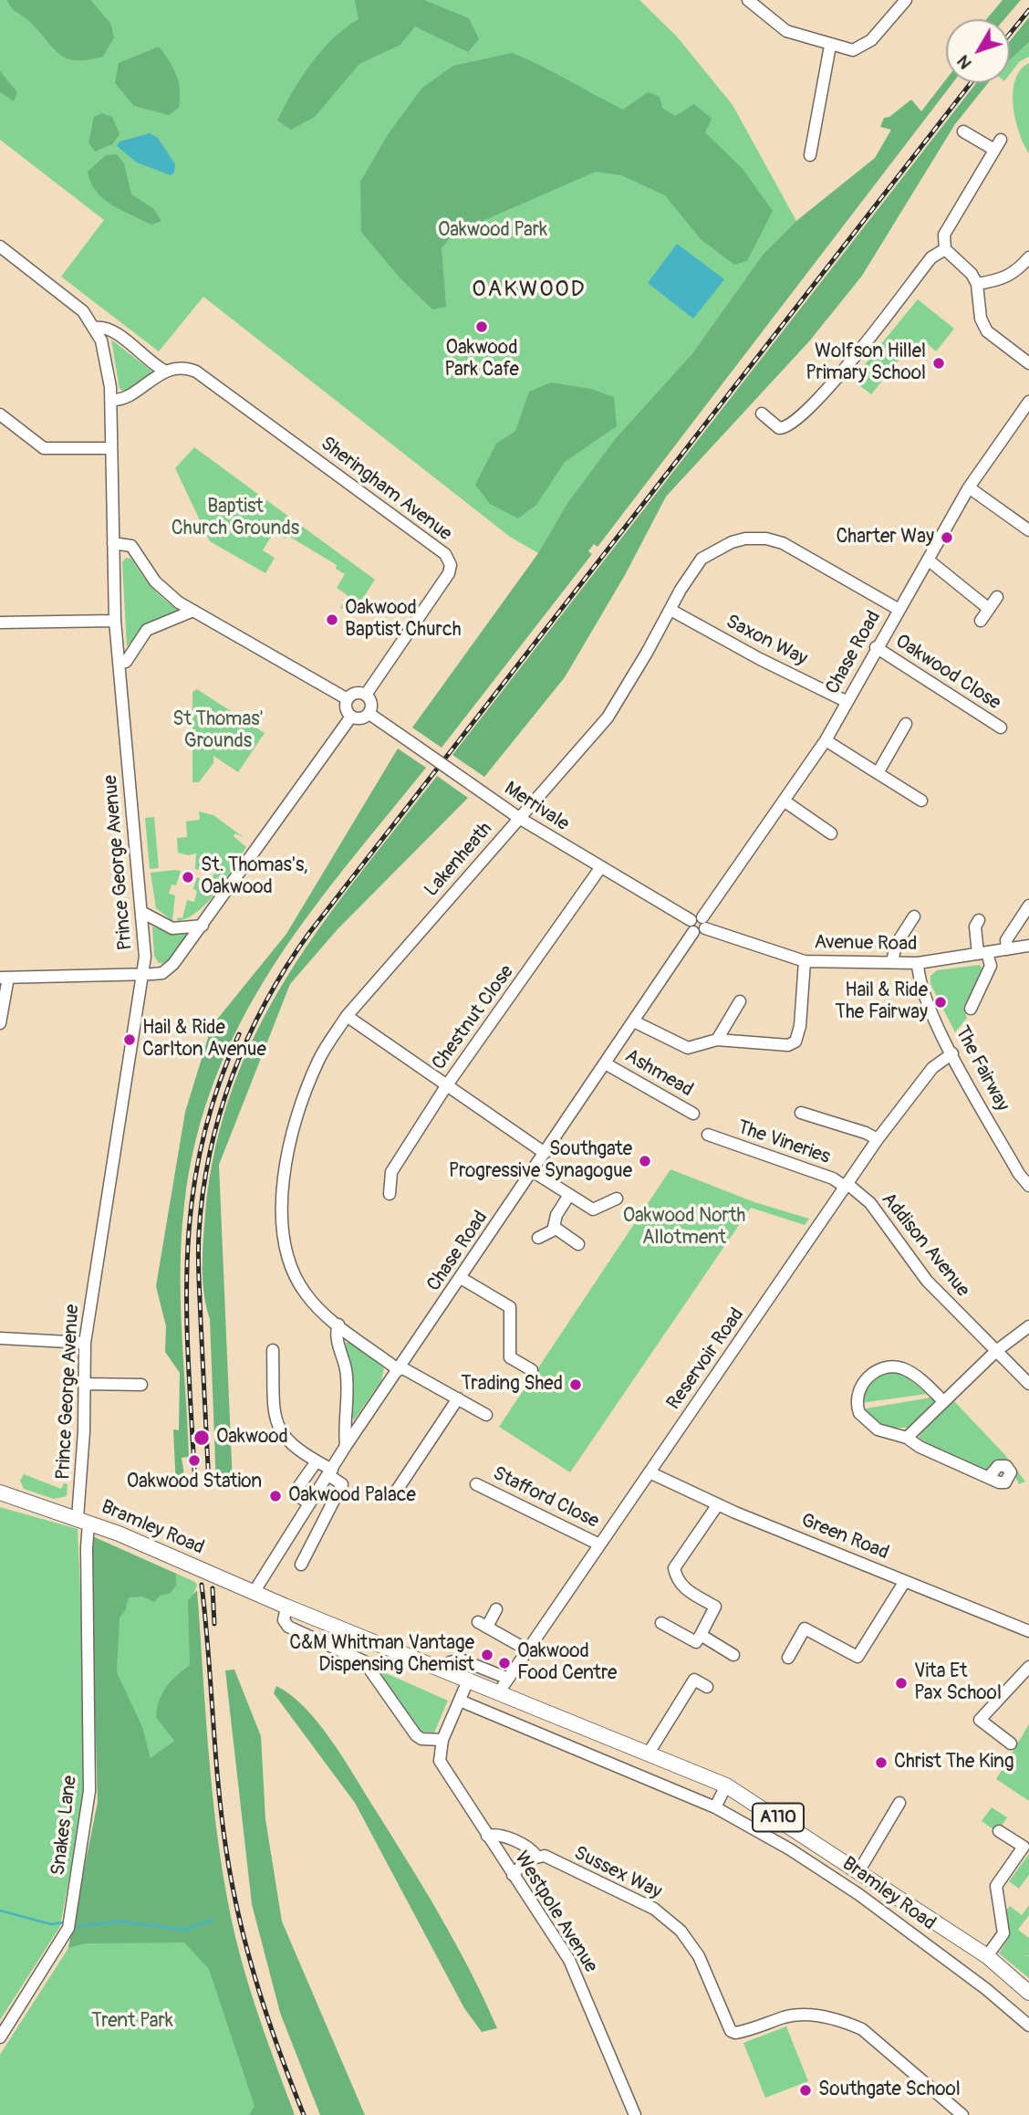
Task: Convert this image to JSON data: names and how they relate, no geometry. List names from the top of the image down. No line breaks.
{"streets":{"main road":["Bramley Road","A110"],"street":["Sheringham Avenue","Saxon Way","Chase Road","Oakwood Close","Merrivale","Lakenheath","Prince George Avenue","Avenue Road","Chestnut Close","The Fairway","Ashmead","The Vineries","Addison Avenue","Reservoir Road","Stafford Close","Green Road","Snakes Lane","Sussex Way","Westpole Avenue"]},"crossings":[["Sheringham Avenue","Merrivale"],["Saxon Way","Chase Road"],["Saxon Way","Lakenheath"],["Chase Road","Oakwood Close"],["Chase Road","Merrivale"],["Chase Road","Lakenheath"],["Chase Road","Avenue Road"],["Chase Road","Ashmead"],["Chase Road","Bramley Road"],["Merrivale","Lakenheath"],["Merrivale","Avenue Road"],["Merrivale","Chestnut Close"],["Prince George Avenue","Bramley Road"],["Prince George Avenue","Snakes Lane"],["Avenue Road","The Fairway"],["The Fairway","Reservoir Road"],["The Vineries","Addison Avenue"],["The Vineries","Reservoir Road"],["Addison Avenue","Reservoir Road"],["Reservoir Road","Stafford Close"],["Reservoir Road","Bramley Road"],["Reservoir Road","Green Road"],["Bramley Road","Snakes Lane"],["Sussex Way","Westpole Avenue"]],"districts":["OAKWOOD"],"parks":["Oakwood Park","Baptist Church Grounds","St Thomas' Grounds","Oakwood North Allotment","Trent Park"],"places":["Oakwood Park Cafe","Wolfson Hillel Primary School","Charter Way","Oakwood Baptist Church","St. Thomas's, Oakwood","Hail & Ride The Fairway","Hail & Ride Carlton Avenue","Southgate Progressive Synagogue","Trading Shed","Oakwood","Oakwood Station","Oakwood Palace","C&M Whitman Vantage Dispensing Chemist","Oakwood Food Centre","Vita Et Pax School","Christ The King","Southgate School"],"north":"bottom left"}
